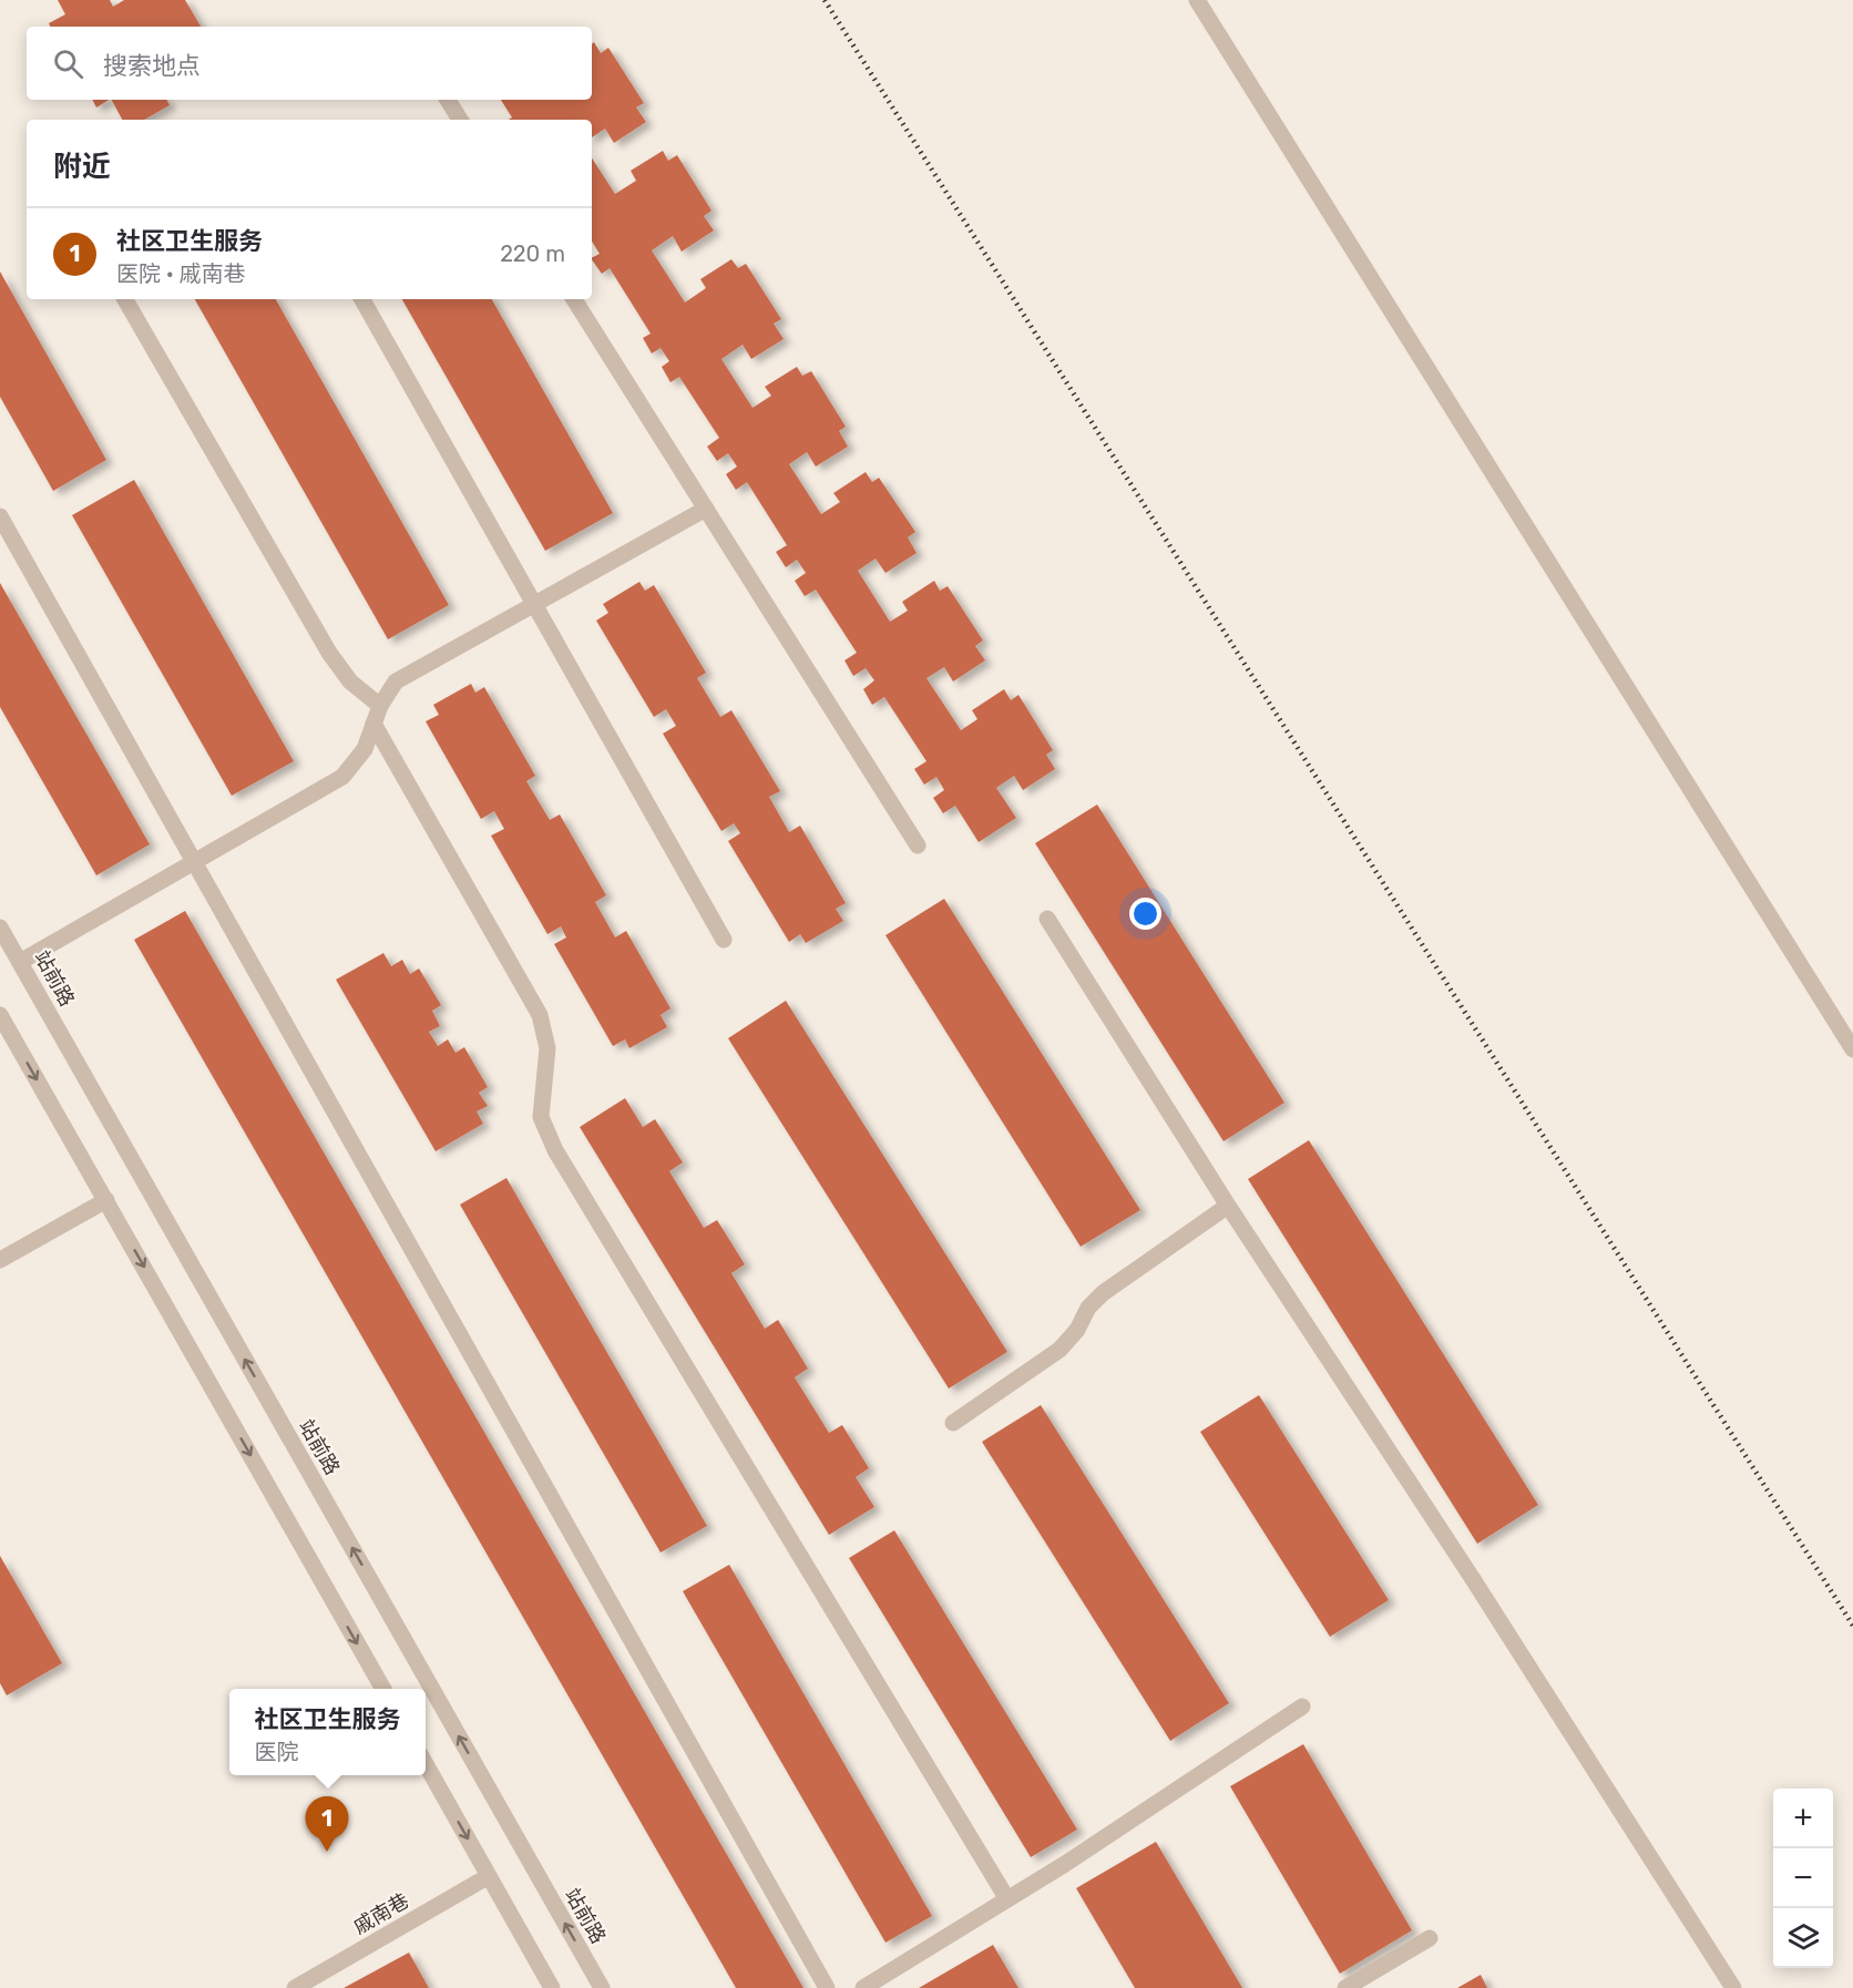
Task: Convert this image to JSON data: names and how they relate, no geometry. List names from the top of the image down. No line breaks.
{"streets":{"street":["站前路","戚南巷"]},"page":{"search":"搜索地点","heading":"附近","list":[{"mark":"1","name":"社区卫生服务","note":"医院 · 戚南巷","value":"220 m"}],"popup":["社区卫生服务","医院"],"map_buttons":["+","−"],"pins":"1"}}
